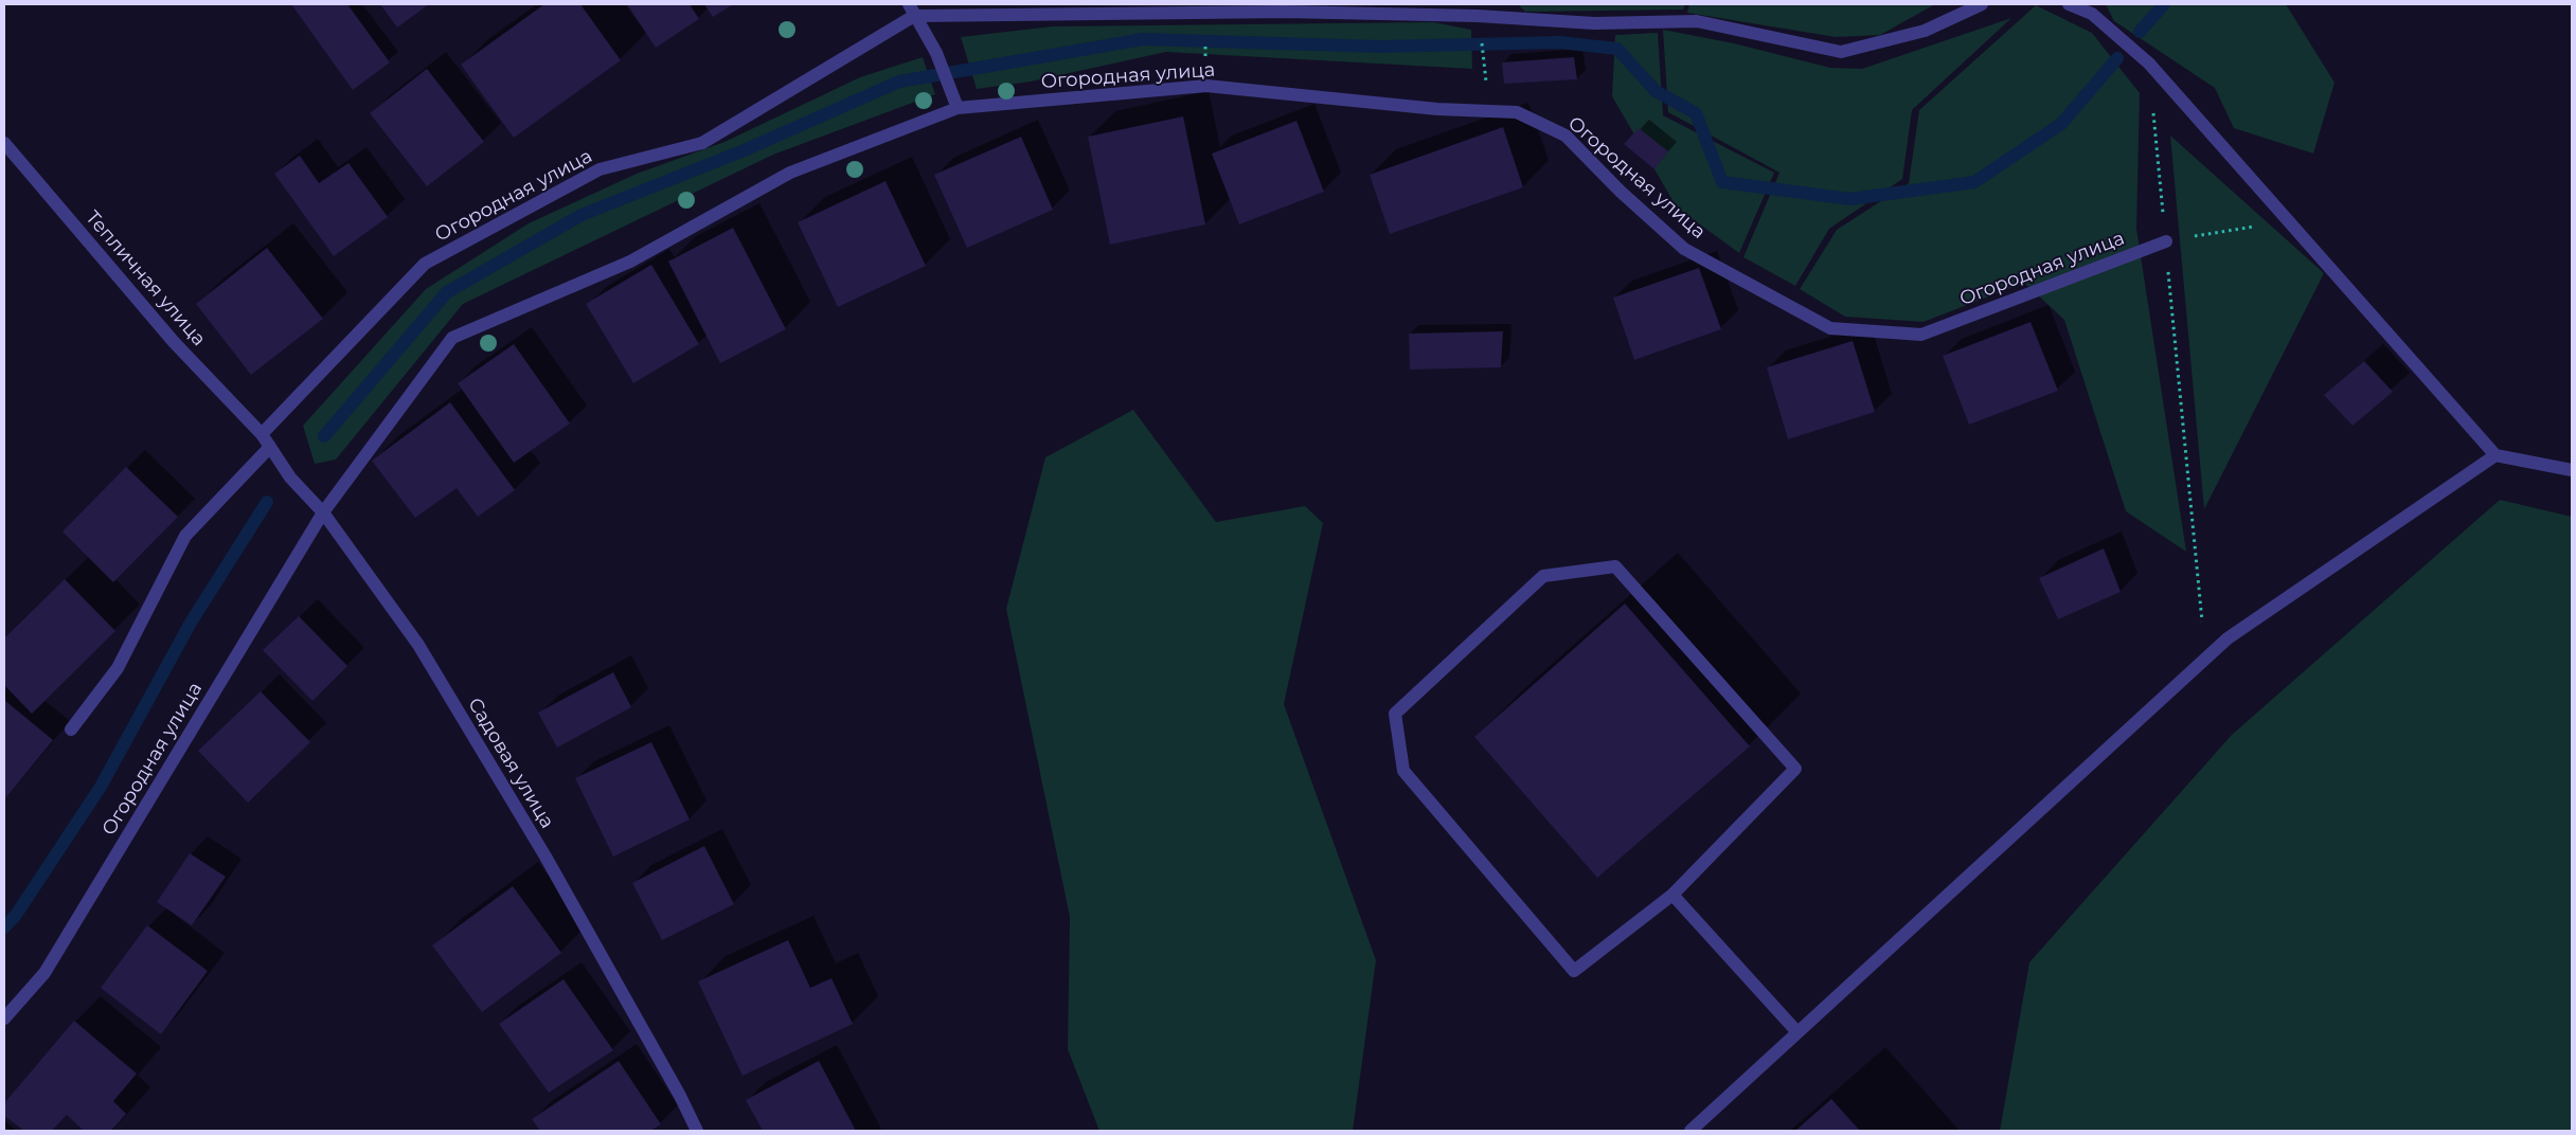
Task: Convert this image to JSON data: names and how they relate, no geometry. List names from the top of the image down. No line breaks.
{"streets":{"street":["Огородная улица","Тепличная улица","Садовая улица"]},"crossings":[["Огородная улица","Тепличная улица"],["Огородная улица","Садовая улица"],["Тепличная улица","Садовая улица"]]}
